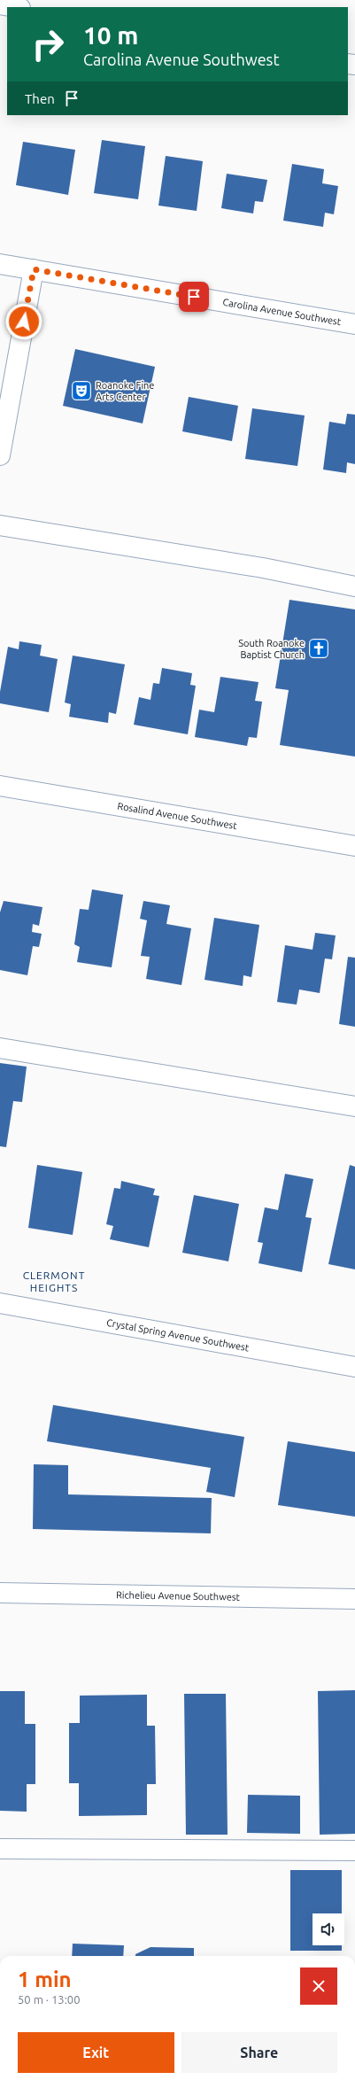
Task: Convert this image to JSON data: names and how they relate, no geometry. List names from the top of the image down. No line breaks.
{"streets":{"street":["Carolina Avenue Southwest","Rosalind Avenue Southwest","Crystal Spring Avenue Southwest","Richelieu Avenue Southwest"]},"districts":["CLERMONT HEIGHTS"],"places":{"theatre":["Roanoke Fine Arts Center"],"church":["South Roanoke Baptist Church"]},"page":{"turn":["10 m","Carolina Avenue Southwest"],"then":"Then","heading":["1 min","50 m · 13:00"],"buttons":["Exit","Share"]}}
